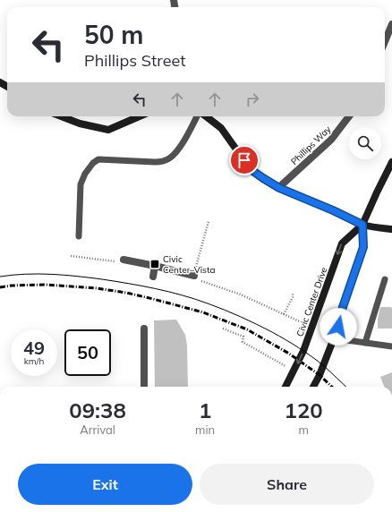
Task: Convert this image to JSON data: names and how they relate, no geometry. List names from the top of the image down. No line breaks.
{"streets":{"main road":["Civic Center Drive"],"street":["Phillips Way"]},"places":{"transit":["Civic Center–Vista"]},"page":{"turn":["50 m","Phillips Street"],"speed":"49 km/h","limit":"50","eta":["09:38","Arrival","1","min","120","m"],"buttons":["Exit","Share"]}}
